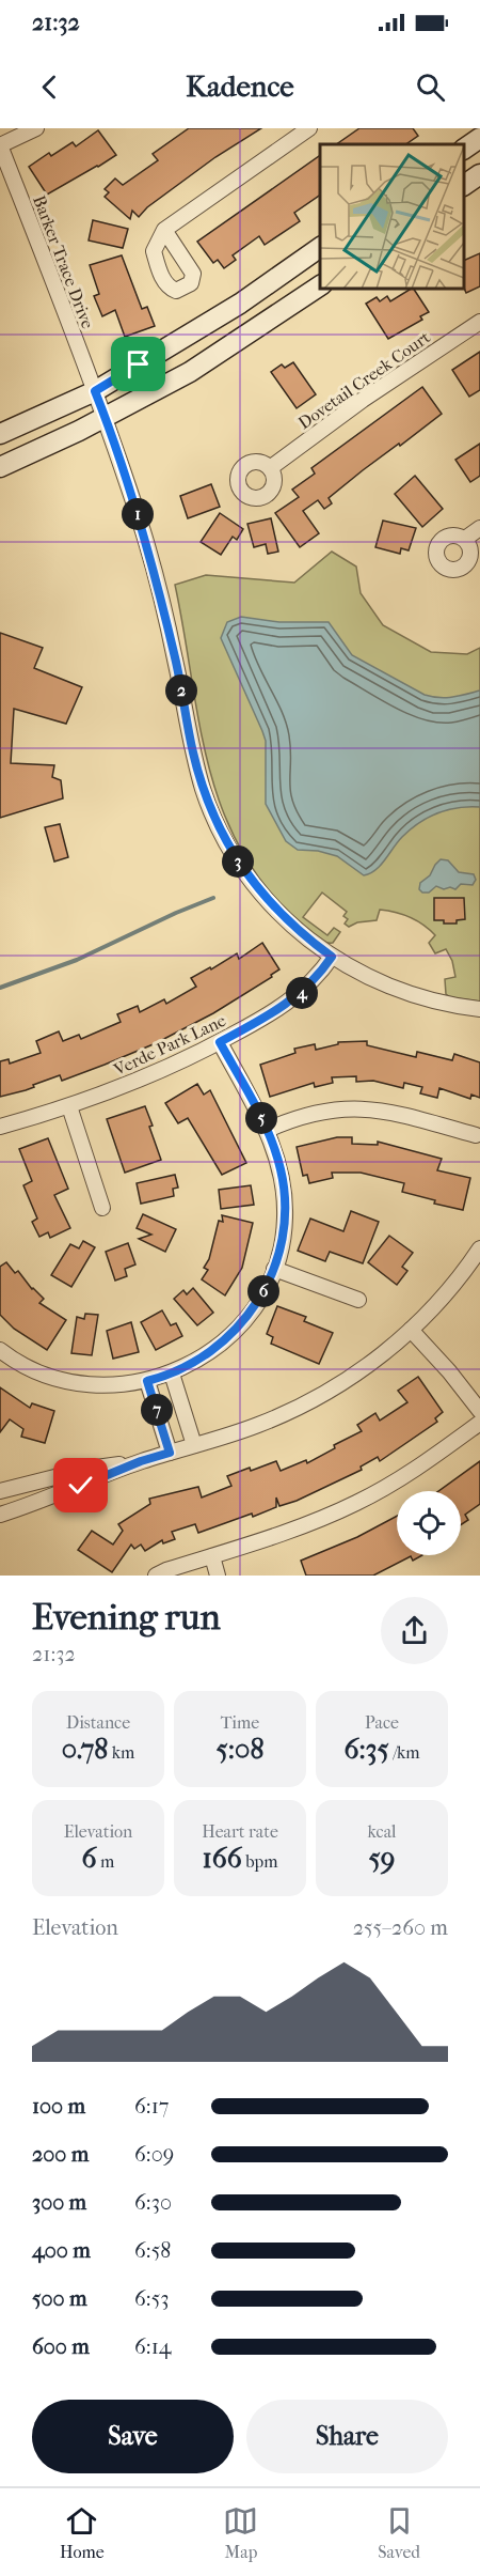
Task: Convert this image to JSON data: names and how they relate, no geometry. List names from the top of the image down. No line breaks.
{"streets":{"street":["Barker Trace Drive","Dovetail Creek Court","Verde Park Lane"]},"crossings":[["Barker Trace Drive","Verde Park Lane"]],"page":{"status":"21:32","header":"Kadence","pins":["1","2","3","4","5","6","7"],"heading":["Evening run","21:32"],"stats":[["Distance","0.78 km"],["Time","5:08"],["Pace","6:35 /km"],["Elevation","6 m"],["Heart rate","166 bpm"],["kcal","59"]],"chart":["Elevation","255–260 m"],"list":[{"name":"100 m","note":"6:17"},{"name":"200 m","note":"6:09"},{"name":"300 m","note":"6:30"},{"name":"400 m","note":"6:58"},{"name":"500 m","note":"6:53"},{"name":"600 m","note":"6:14"}],"buttons":["Save","Share"],"tabs":["Home","Map","Saved"]}}
